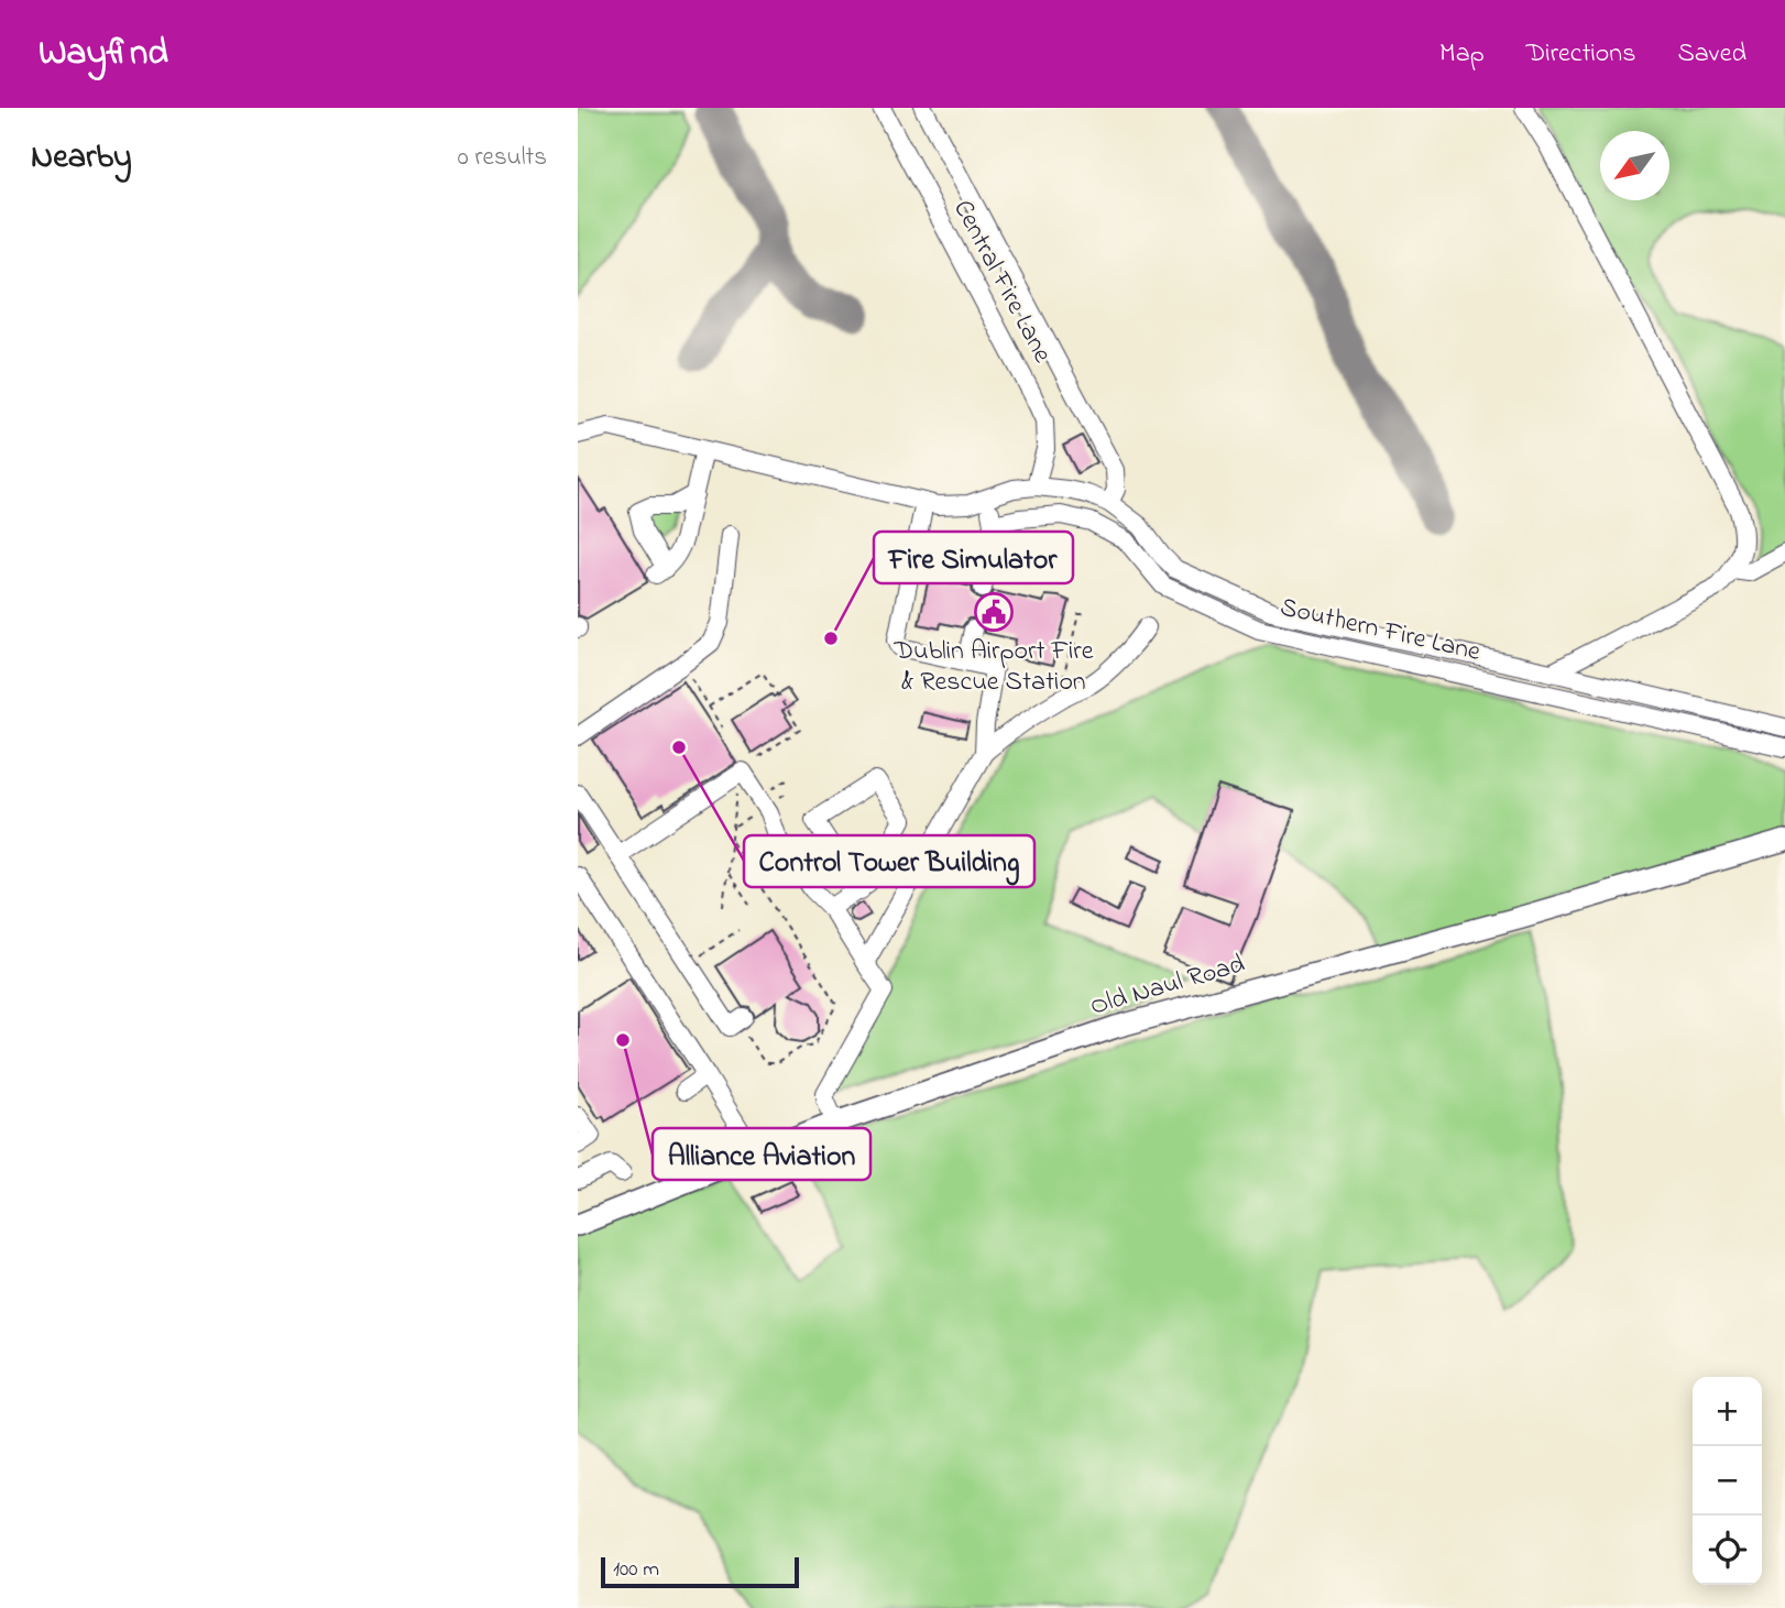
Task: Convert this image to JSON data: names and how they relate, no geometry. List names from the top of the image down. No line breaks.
{"streets":{"main road":["Old Naul Road"],"lane":["Central Fire Lane","Southern Fire Lane"]},"places":{"public building":["Dublin Airport Fire & Rescue Station"],"other":["Fire Simulator","Control Tower Building","Alliance Aviation"]},"scale_bar":"100 m","north":"bottom left","page":{"header":"Wayfind","nav":["Map","Directions","Saved"],"heading":["Nearby","0 results"],"map_buttons":["+","−"],"scale":"100 m"}}
